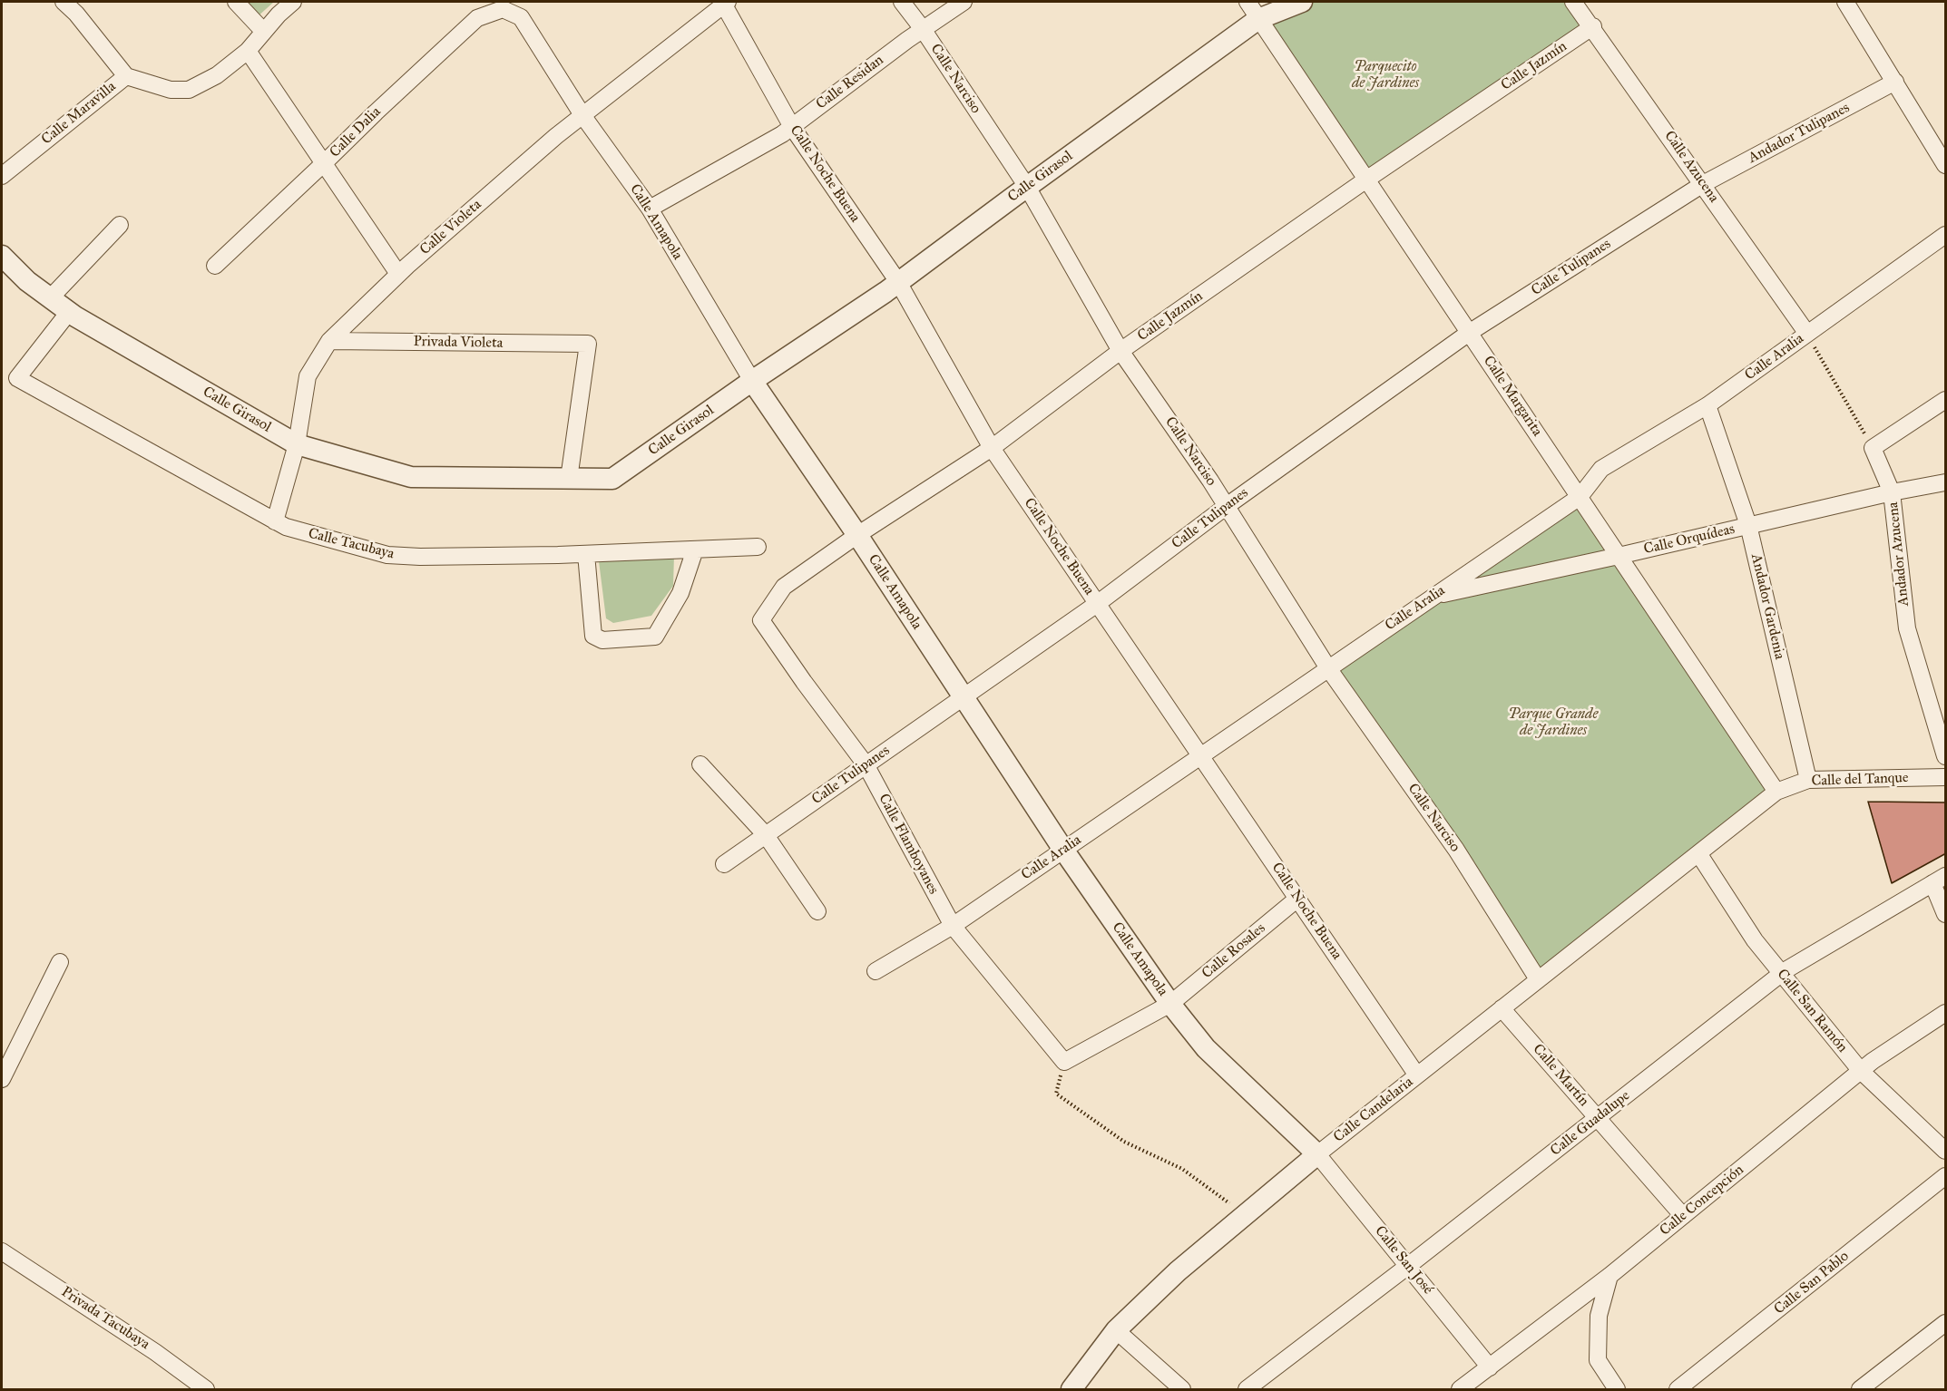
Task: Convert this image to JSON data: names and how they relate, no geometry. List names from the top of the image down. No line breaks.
{"streets":{"street":["Calle Jazmín","Calle Narciso","Calle Residan","Calle Maravilla","Calle Dalia","Andador Tulipanes","Calle Azucena","Calle Noche Buena","Calle Girasol","Calle Amapola","Calle Violeta","Calle Tulipanes","Privada Violeta","Calle Aralia","Calle Margarita","Calle Orquídeas","Calle Tacubaya","Andador Azucena","Andador Gardenia","Calle del Tanque","Calle Flamboyanes","Calle Rosales","Calle San Ramón","Calle Martín","Calle Candelaria","Calle Guadalupe","Calle Concepción","Calle San José","Calle San Pablo","Privada Tacubaya"]},"crossings":[["Calle Jazmín","Calle Narciso"],["Calle Jazmín","Calle Azucena"],["Calle Jazmín","Calle Noche Buena"],["Calle Jazmín","Calle Amapola"],["Calle Jazmín","Calle Margarita"],["Calle Jazmín","Calle Flamboyanes"],["Calle Narciso","Calle Residan"],["Calle Narciso","Calle Girasol"],["Calle Narciso","Calle Tulipanes"],["Calle Narciso","Calle Aralia"],["Calle Narciso","Calle Candelaria"],["Calle Residan","Calle Noche Buena"],["Calle Residan","Calle Amapola"],["Calle Dalia","Calle Amapola"],["Andador Tulipanes","Calle Azucena"],["Andador Tulipanes","Calle Tulipanes"],["Calle Azucena","Calle Tulipanes"],["Calle Azucena","Calle Aralia"],["Calle Noche Buena","Calle Girasol"],["Calle Noche Buena","Calle Violeta"],["Calle Noche Buena","Calle Tulipanes"],["Calle Noche Buena","Calle Aralia"],["Calle Noche Buena","Calle Rosales"],["Calle Noche Buena","Calle Candelaria"],["Calle Girasol","Calle Amapola"],["Calle Girasol","Calle Violeta"],["Calle Girasol","Privada Violeta"],["Calle Girasol","Calle Margarita"],["Calle Girasol","Calle Tacubaya"],["Calle Amapola","Calle Violeta"],["Calle Amapola","Calle Tulipanes"],["Calle Amapola","Calle Aralia"],["Calle Amapola","Calle Rosales"],["Calle Amapola","Calle Candelaria"],["Calle Amapola","Calle San José"],["Calle Violeta","Privada Violeta"],["Calle Violeta","Calle Tacubaya"],["Calle Tulipanes","Calle Margarita"],["Calle Tulipanes","Calle Flamboyanes"],["Calle Aralia","Calle Margarita"],["Calle Aralia","Calle Orquídeas"],["Calle Aralia","Andador Gardenia"],["Calle Aralia","Calle Flamboyanes"],["Calle Margarita","Calle Orquídeas"],["Calle Margarita","Calle del Tanque"],["Calle Orquídeas","Andador Azucena"],["Calle Orquídeas","Andador Gardenia"],["Andador Gardenia","Calle del Tanque"],["Calle del Tanque","Calle San Ramón"],["Calle del Tanque","Calle Candelaria"],["Calle Flamboyanes","Calle Rosales"],["Calle San Ramón","Calle Candelaria"],["Calle San Ramón","Calle Guadalupe"],["Calle San Ramón","Calle Concepción"],["Calle Martín","Calle Candelaria"],["Calle Martín","Calle Guadalupe"],["Calle Martín","Calle Concepción"],["Calle Candelaria","Calle San José"],["Calle Guadalupe","Calle San José"],["Calle Concepción","Calle San José"]],"parks":["Parquecito de Jardines","Parque Grande de Jardines"]}
